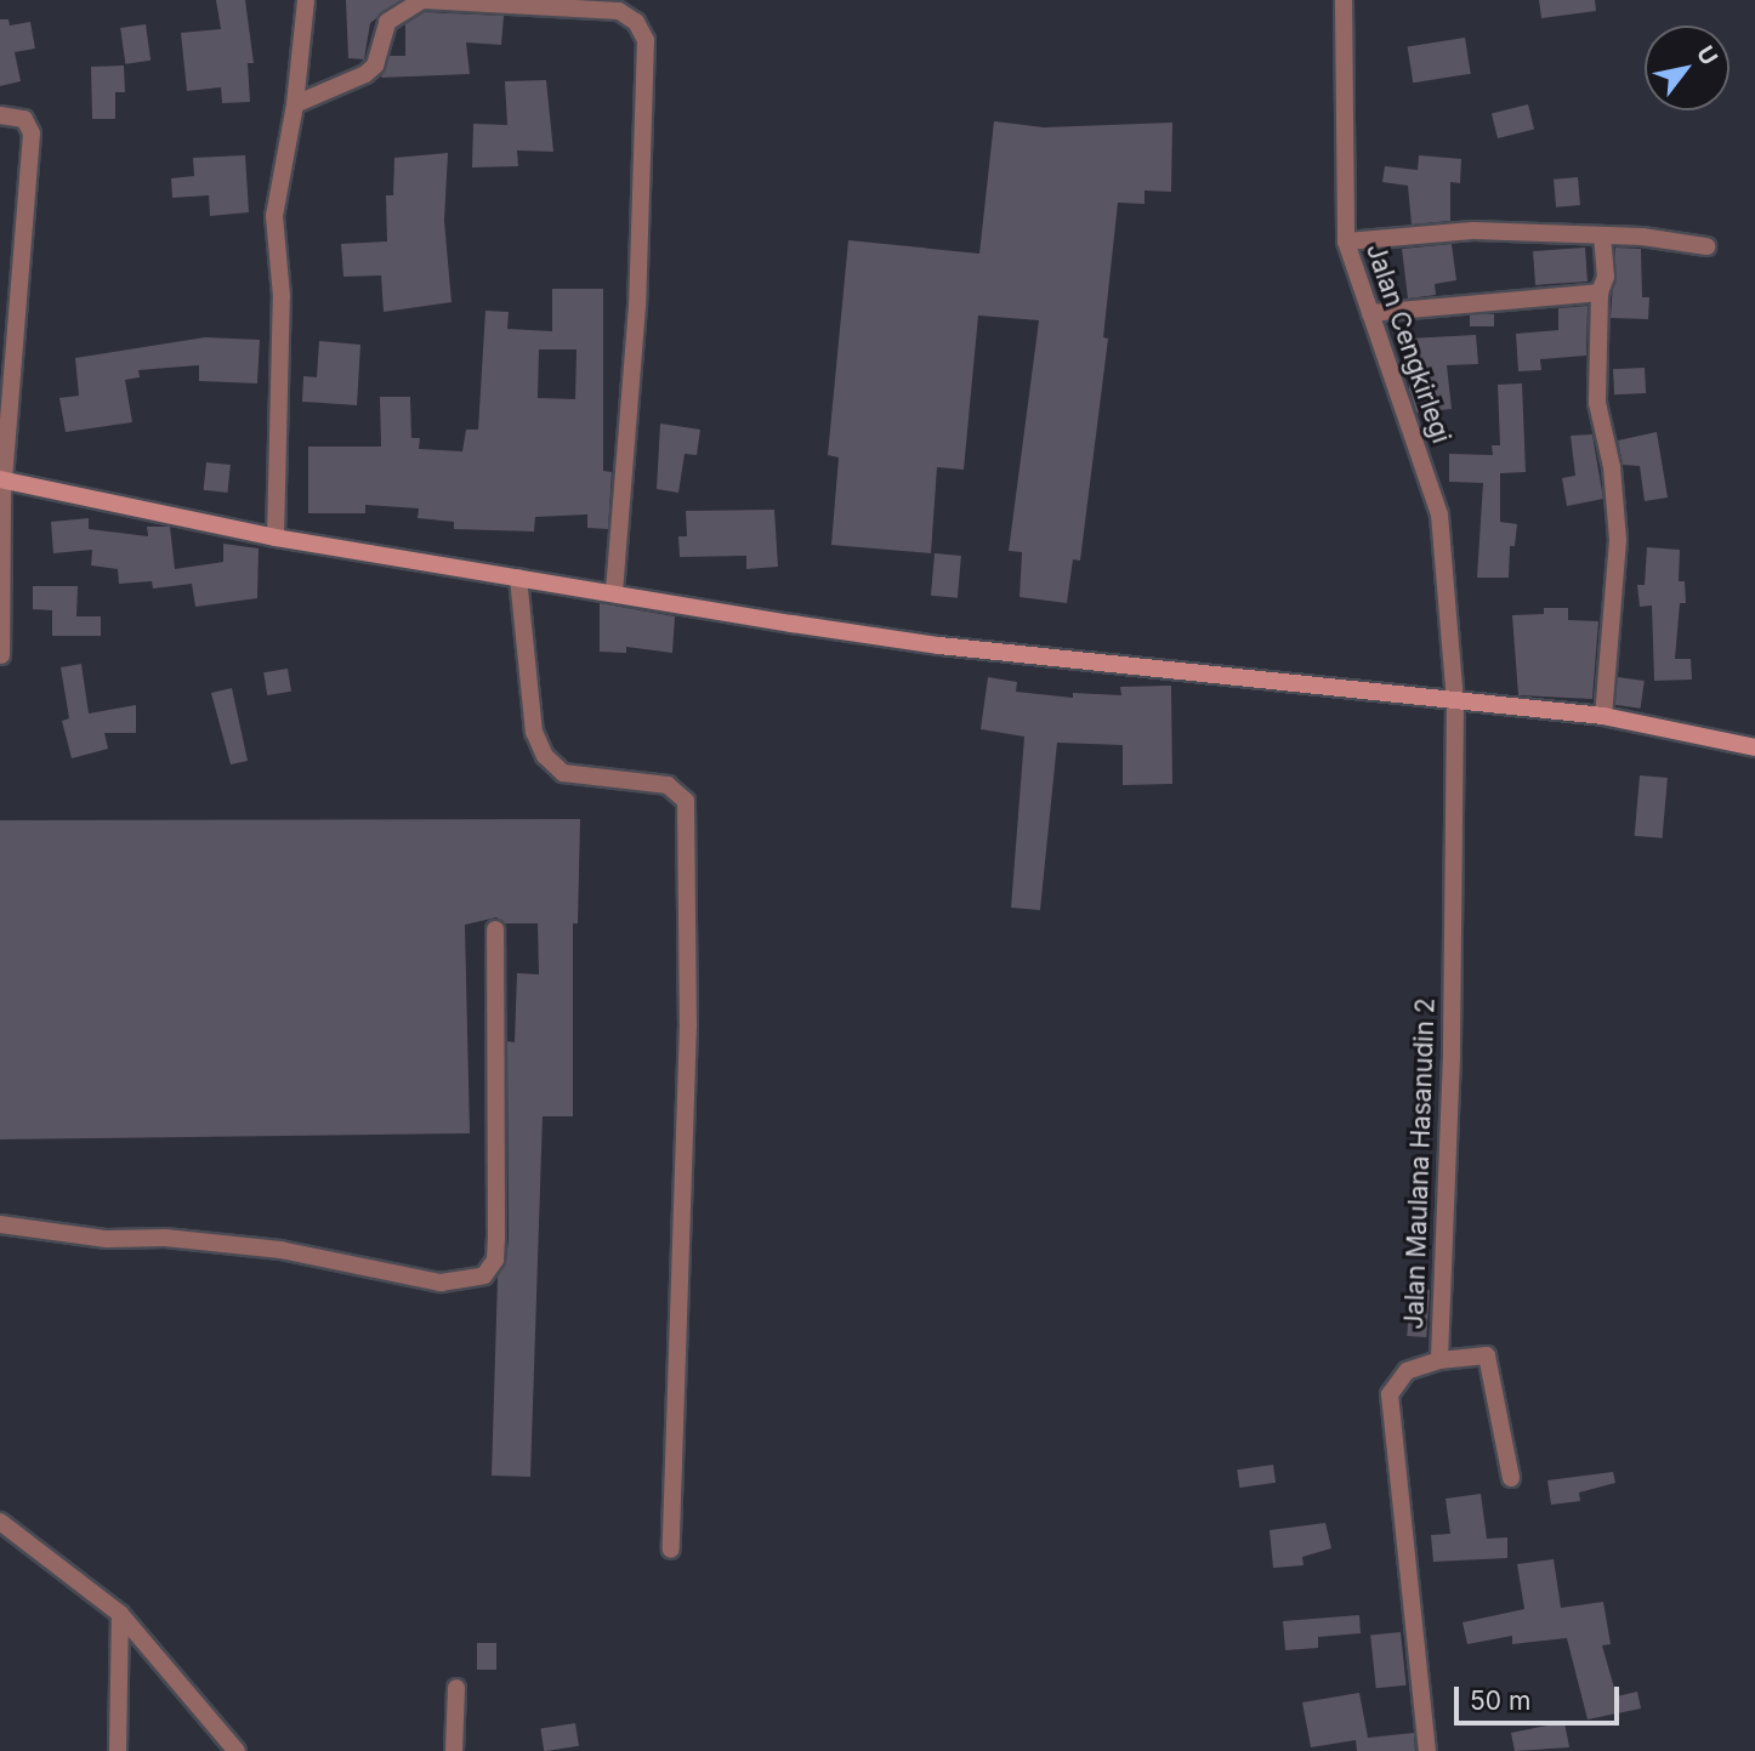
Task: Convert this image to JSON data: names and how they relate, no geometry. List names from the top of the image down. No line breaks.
{"streets":{"street":["Jalan Cengkirlegi","Jalan Maulana Hasanudin 2"]},"crossings":[["Jalan Cengkirlegi","Jalan Maulana Hasanudin 2"]],"scale_bar":"50 m","north":"top right"}
